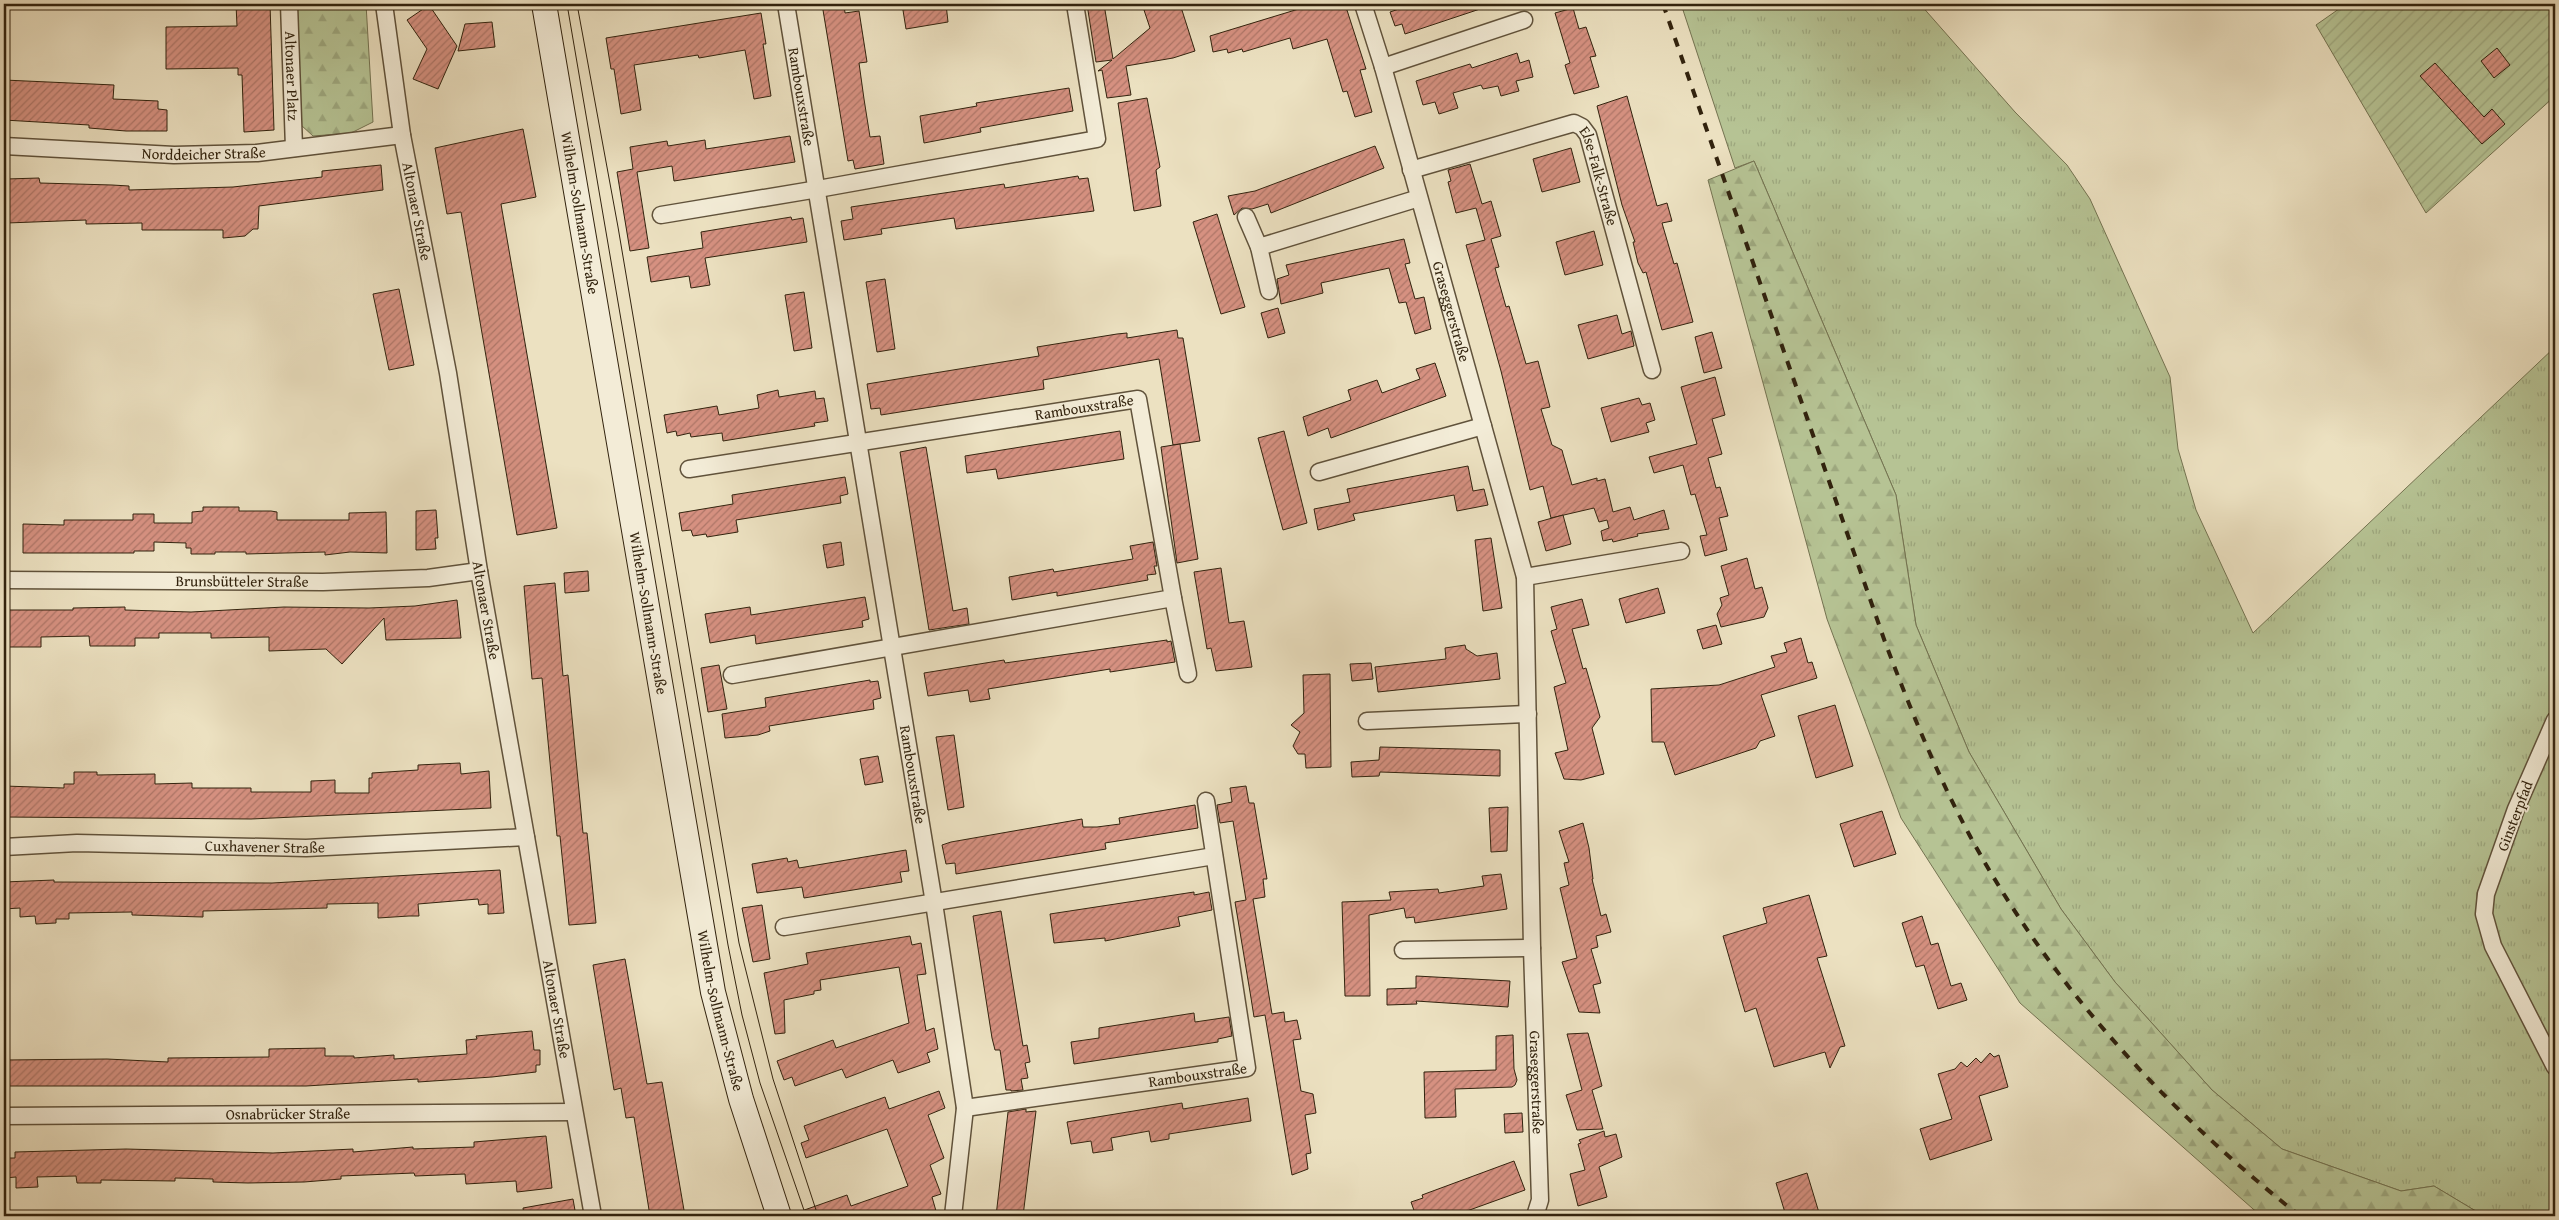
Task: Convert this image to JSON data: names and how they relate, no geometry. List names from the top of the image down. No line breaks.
{"streets":{"street":["Altonaer Platz","Rambouxstraße","Norddeicher Straße","Else-Falk-Straße","Altonaer Straße","Wilhelm-Sollmann-Straße","Graseggerstraße","Brunsbütteler Straße","Ginsterpfad","Cuxhavener Straße","Osnabrücker Straße"]},"crossings":[["Altonaer Platz","Norddeicher Straße"],["Norddeicher Straße","Altonaer Straße"],["Else-Falk-Straße","Graseggerstraße"],["Altonaer Straße","Brunsbütteler Straße"],["Altonaer Straße","Cuxhavener Straße"],["Altonaer Straße","Osnabrücker Straße"]]}
